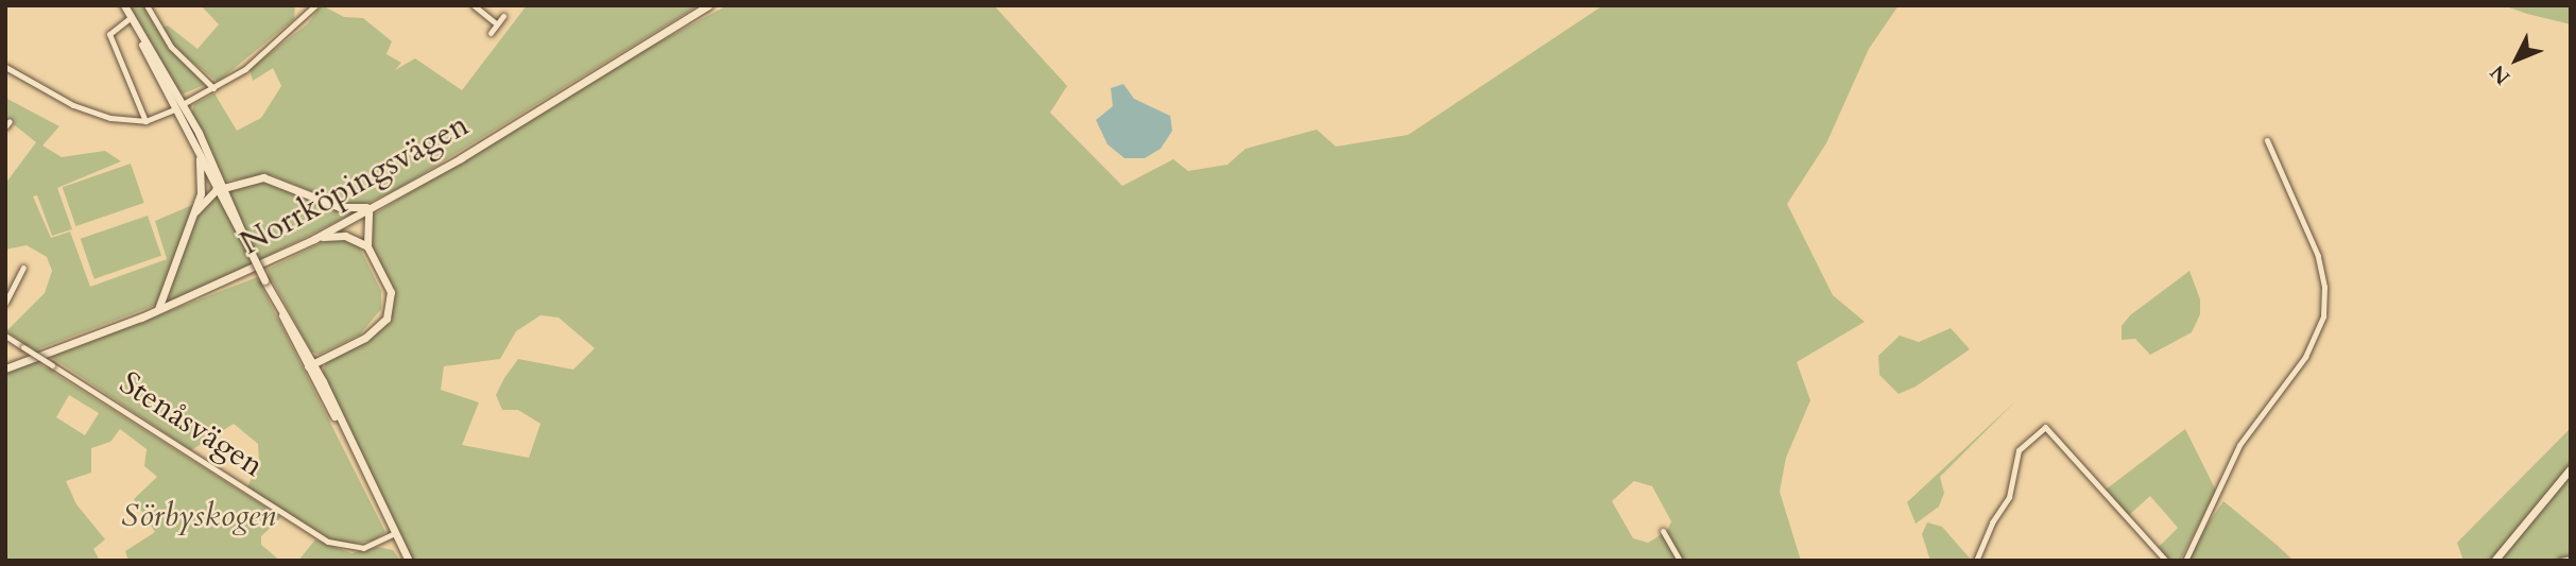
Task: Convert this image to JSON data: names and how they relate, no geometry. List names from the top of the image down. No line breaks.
{"streets":{"main road":["Norrköpingsvägen"],"street":["Stenåsvägen"]},"parks":["Sörbyskogen"],"north":"bottom left"}
